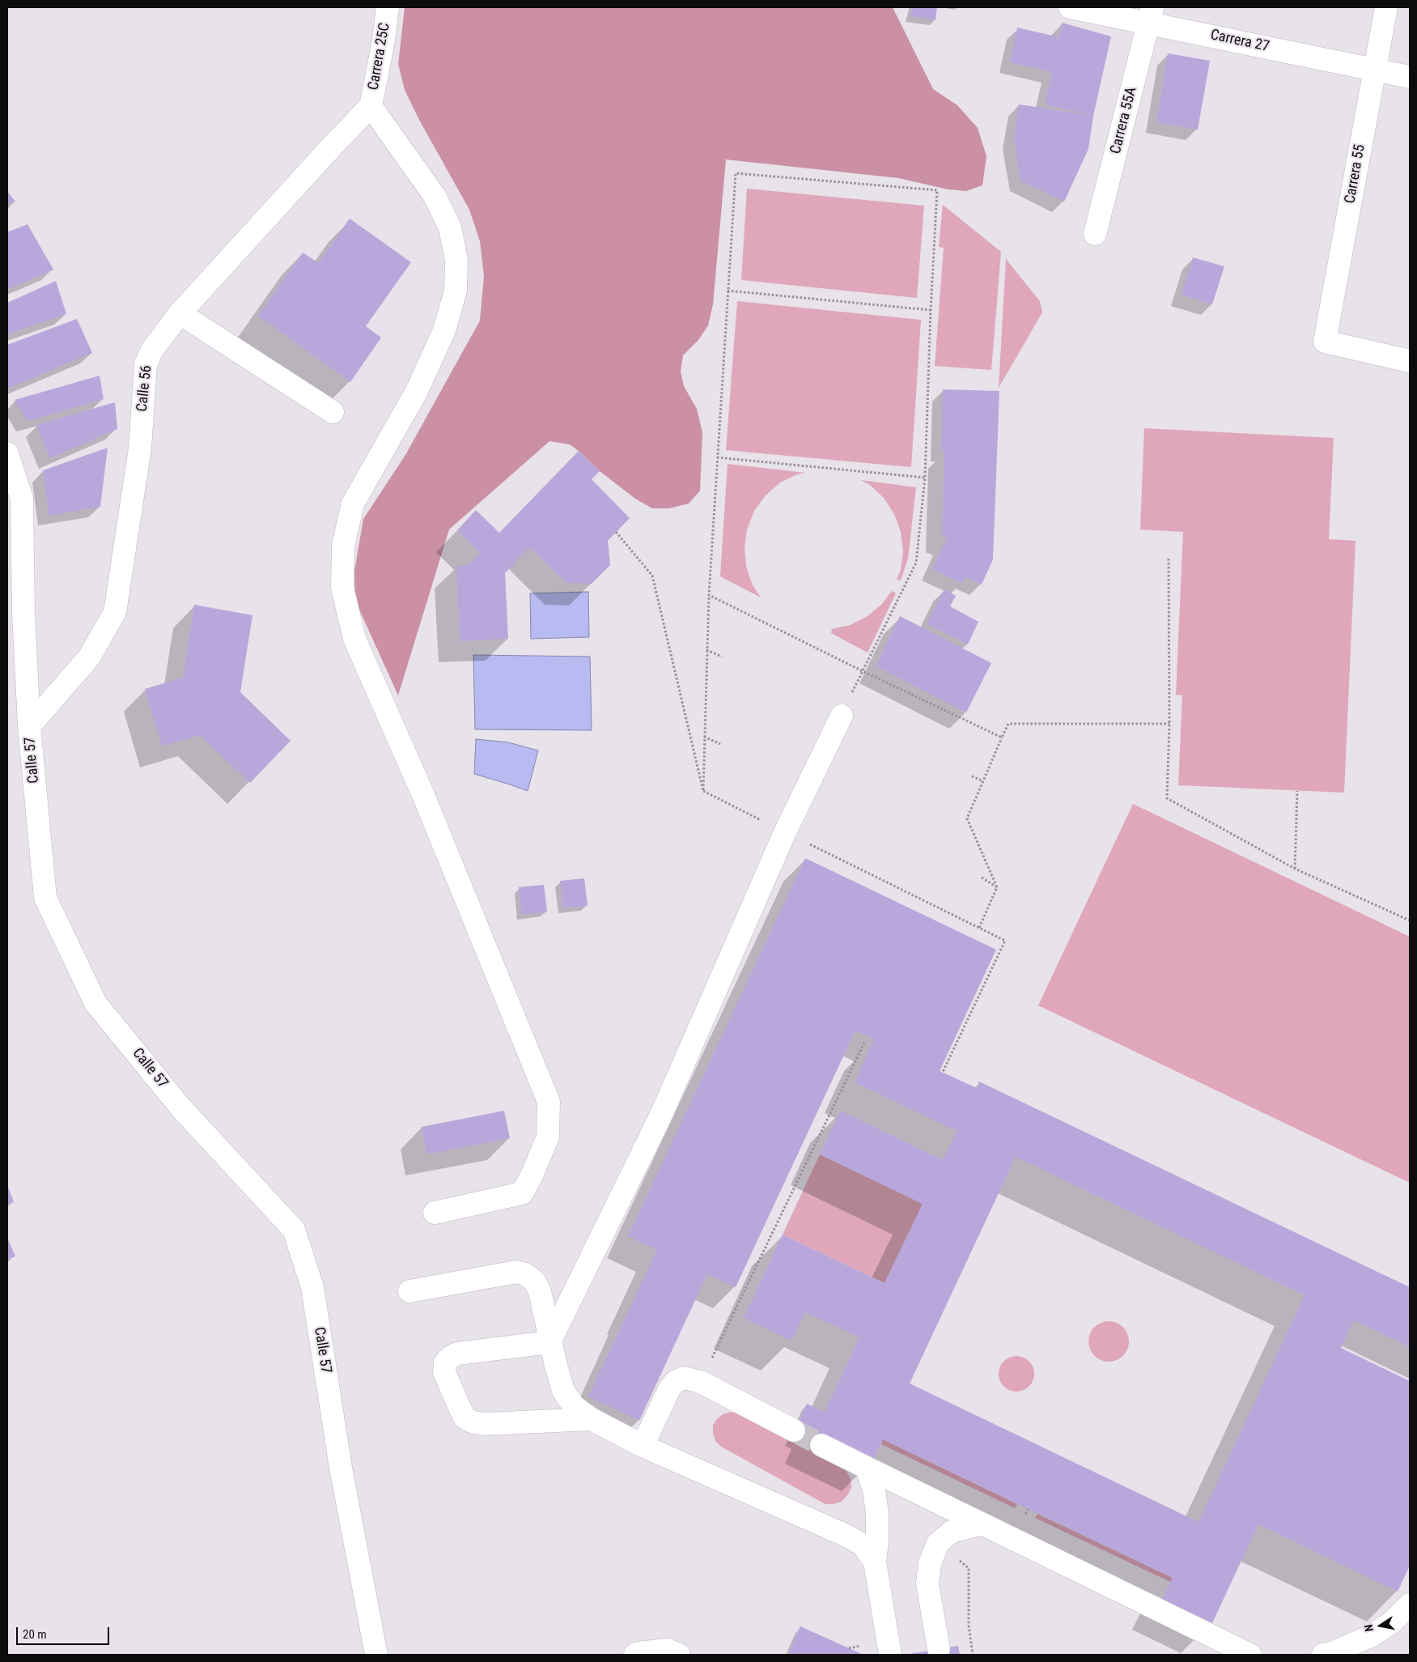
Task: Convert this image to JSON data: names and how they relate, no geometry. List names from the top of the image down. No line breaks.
{"streets":{"street":["Carrera 27","Carrera 25C","Carrera 55A","Carrera 55","Calle 56","Calle 57"]},"crossings":[["Carrera 27","Carrera 55A"],["Carrera 27","Carrera 55"],["Carrera 25C","Calle 56"],["Calle 56","Calle 57"]],"scale_bar":"20 m","north":"left"}
